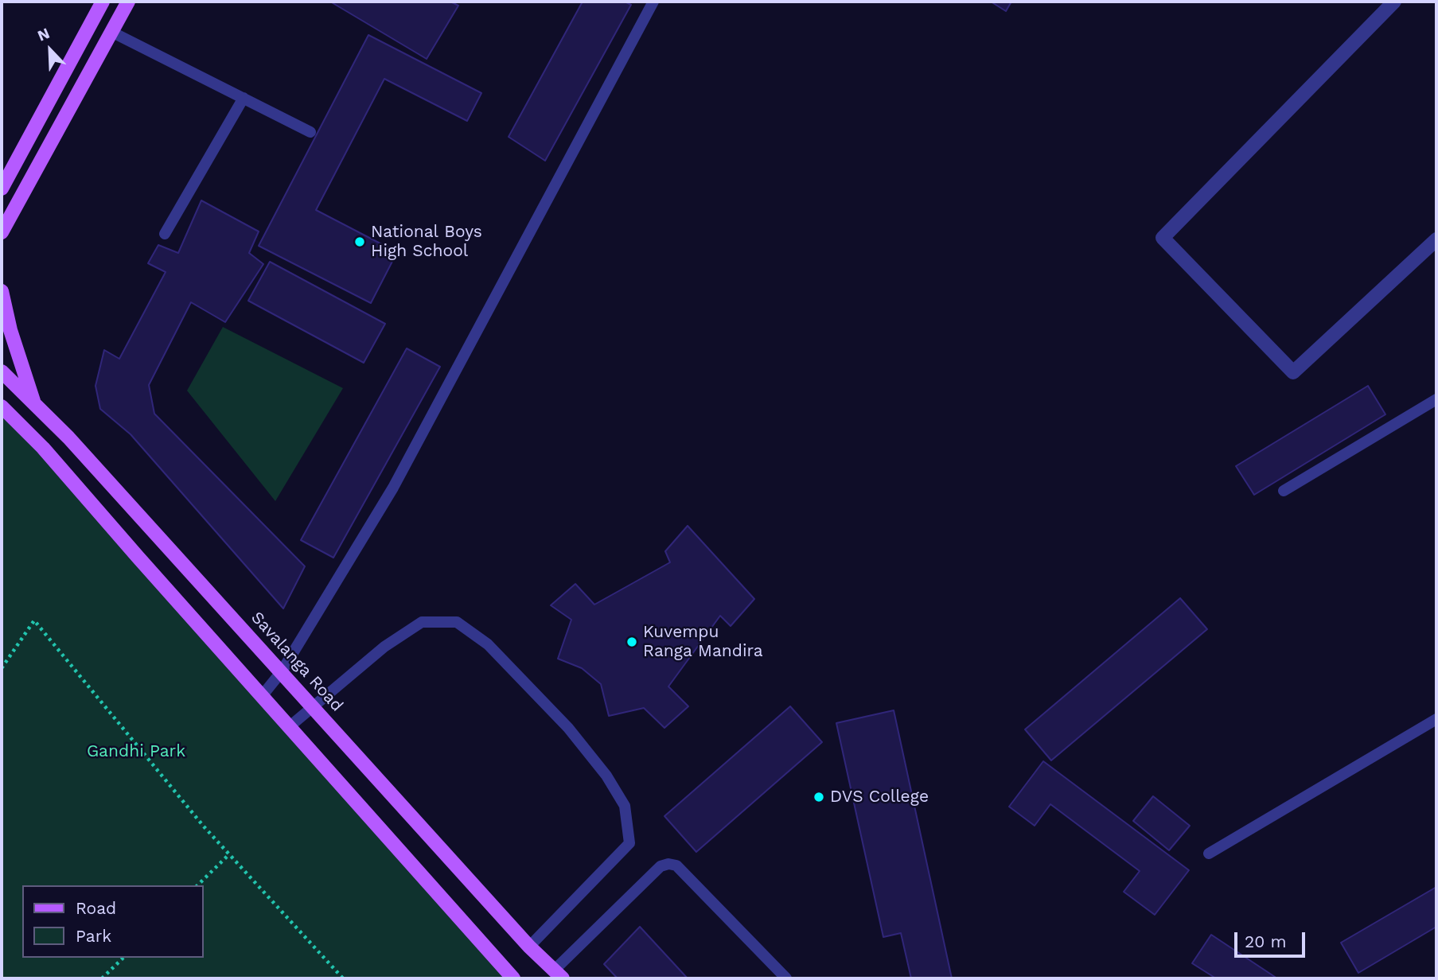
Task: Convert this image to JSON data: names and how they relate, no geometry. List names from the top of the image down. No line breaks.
{"streets":{"main road":["Savalanga Road"]},"parks":["Gandhi Park"],"places":["National Boys High School","Kuvempu Ranga Mandira","DVS College"],"legend":["Road","Park"],"scale_bar":"20 m","north":"top left"}
